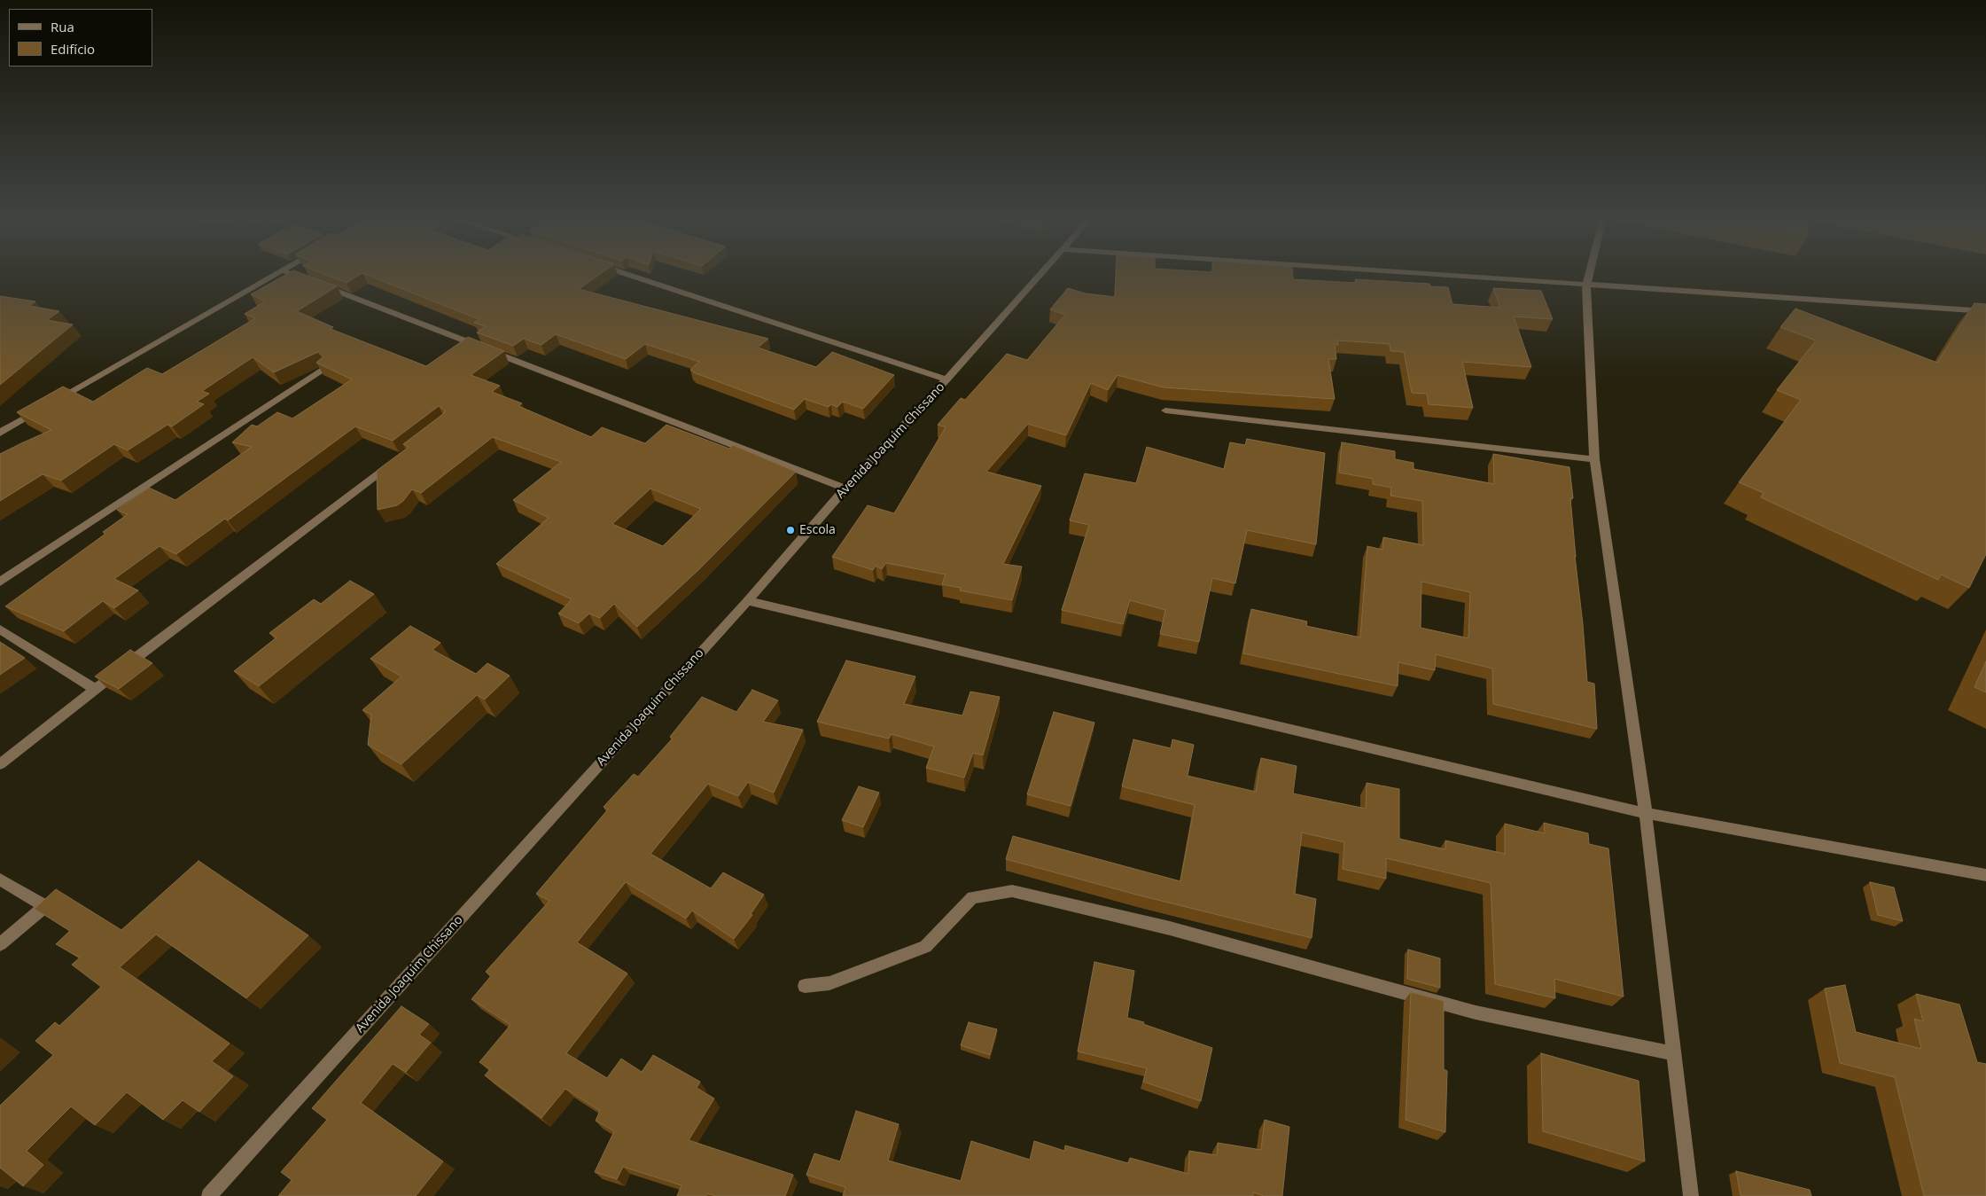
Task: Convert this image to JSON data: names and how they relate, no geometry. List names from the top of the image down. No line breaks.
{"streets":{"street":["Avenida Joaquim Chissano"]},"places":["Escola"],"legend":["Rua","Edifício"]}
